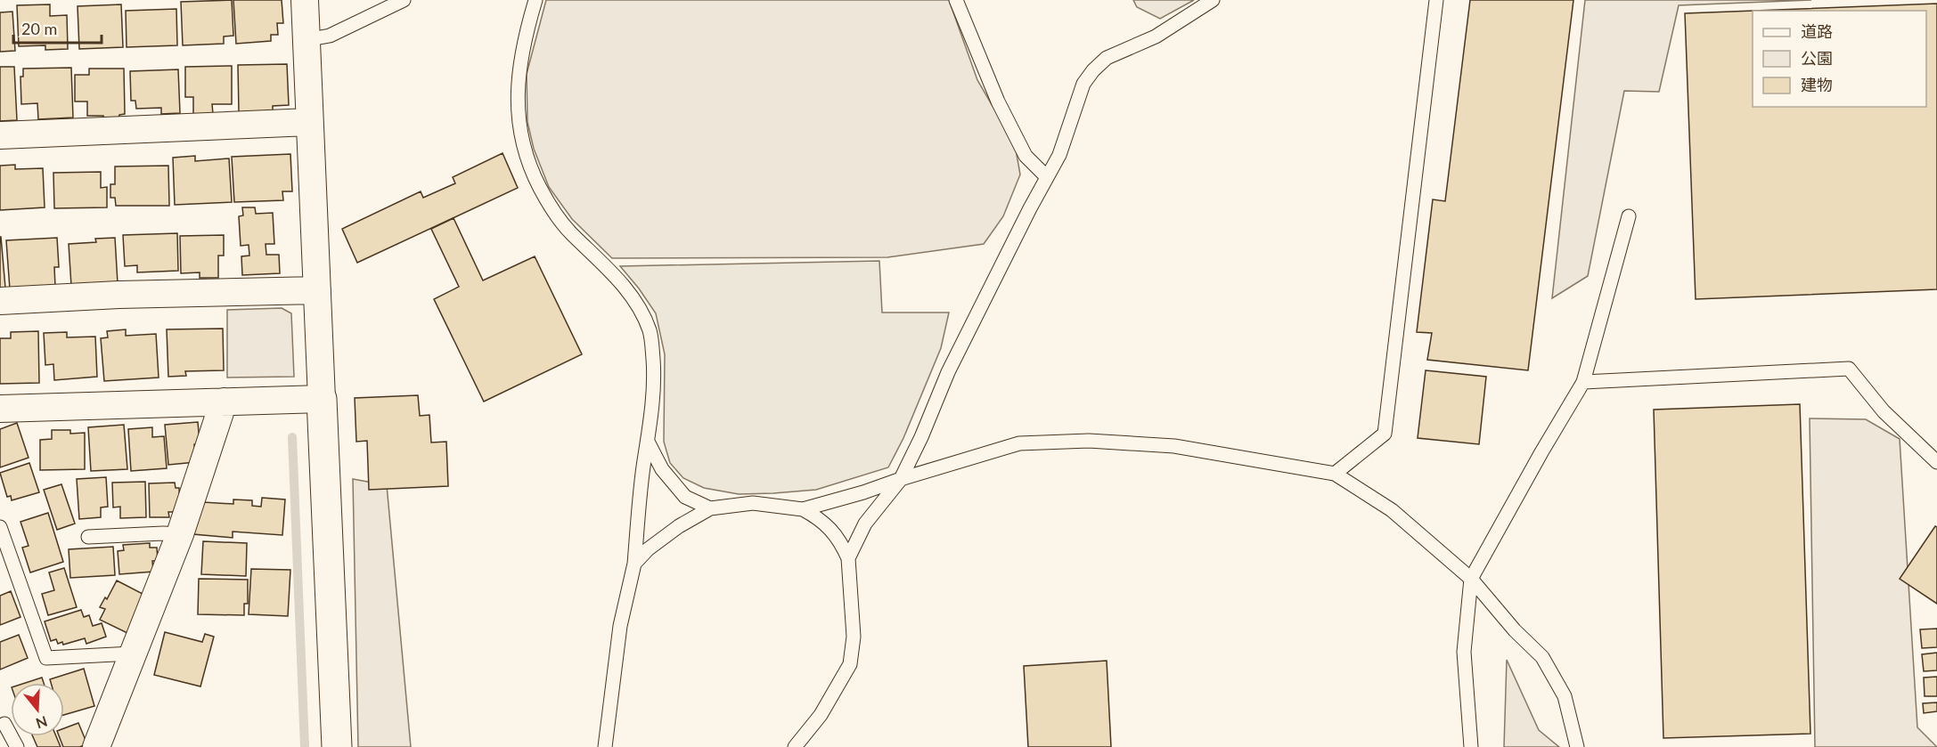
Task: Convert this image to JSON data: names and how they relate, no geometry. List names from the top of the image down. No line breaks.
{"legend":["道路","公園","建物"],"scale_bar":"20 m","north":"bottom"}
